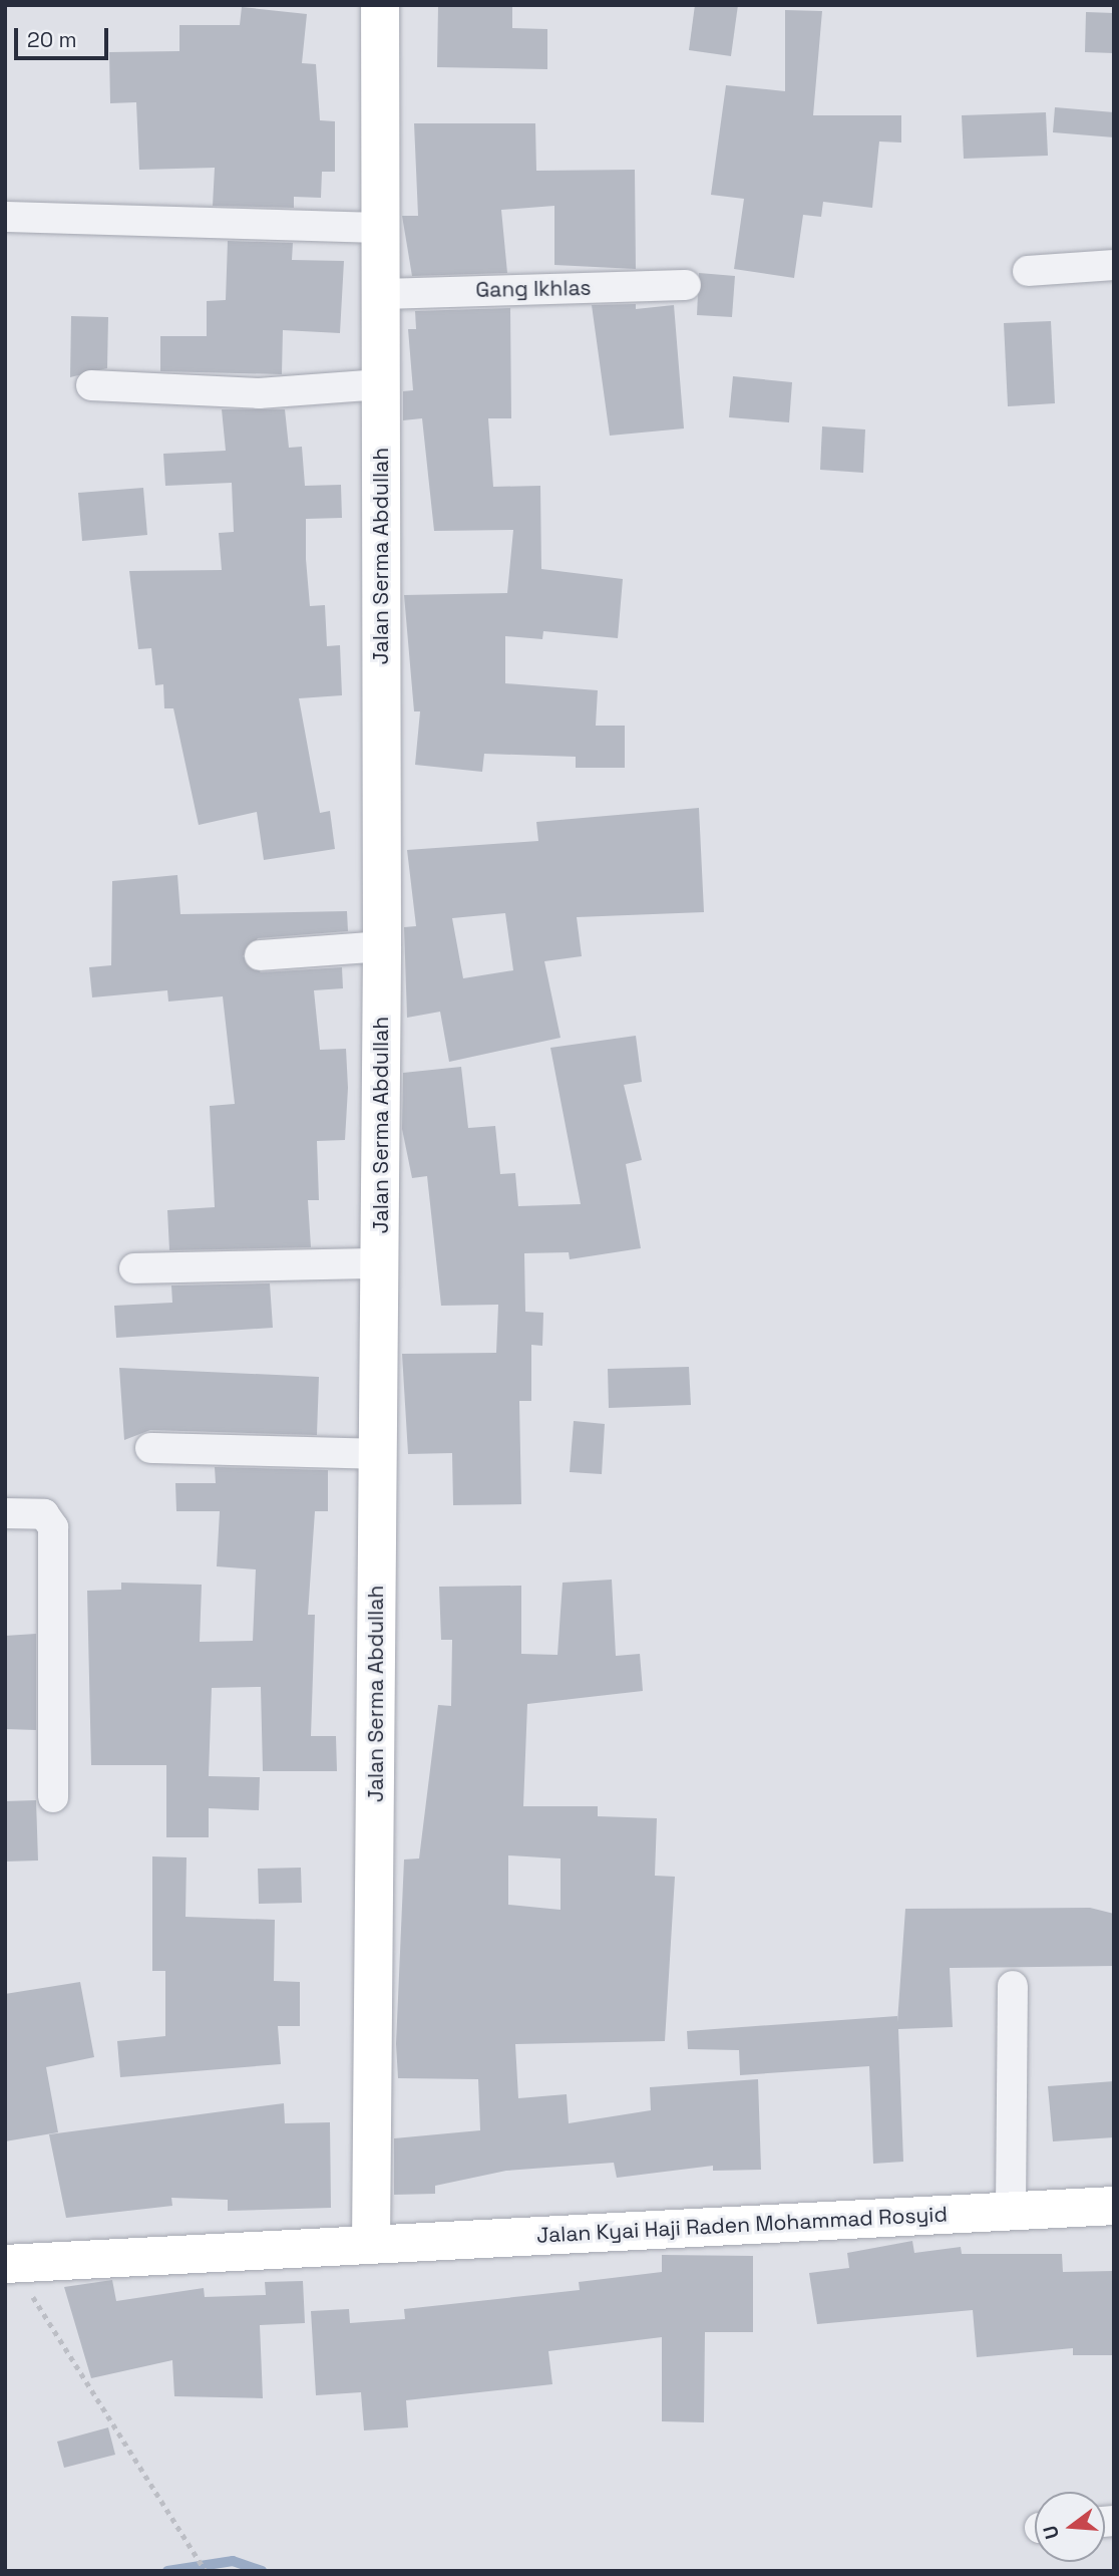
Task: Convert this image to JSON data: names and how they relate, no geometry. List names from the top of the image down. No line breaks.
{"streets":{"main road":["Jalan Serma Abdullah","Jalan Kyai Haji Raden Mohammad Rosyid"],"street":["Gang Ikhlas"]},"crossings":[["Gang Ikhlas","Jalan Serma Abdullah"],["Jalan Serma Abdullah","Jalan Kyai Haji Raden Mohammad Rosyid"]],"scale_bar":"20 m","north":"left"}
